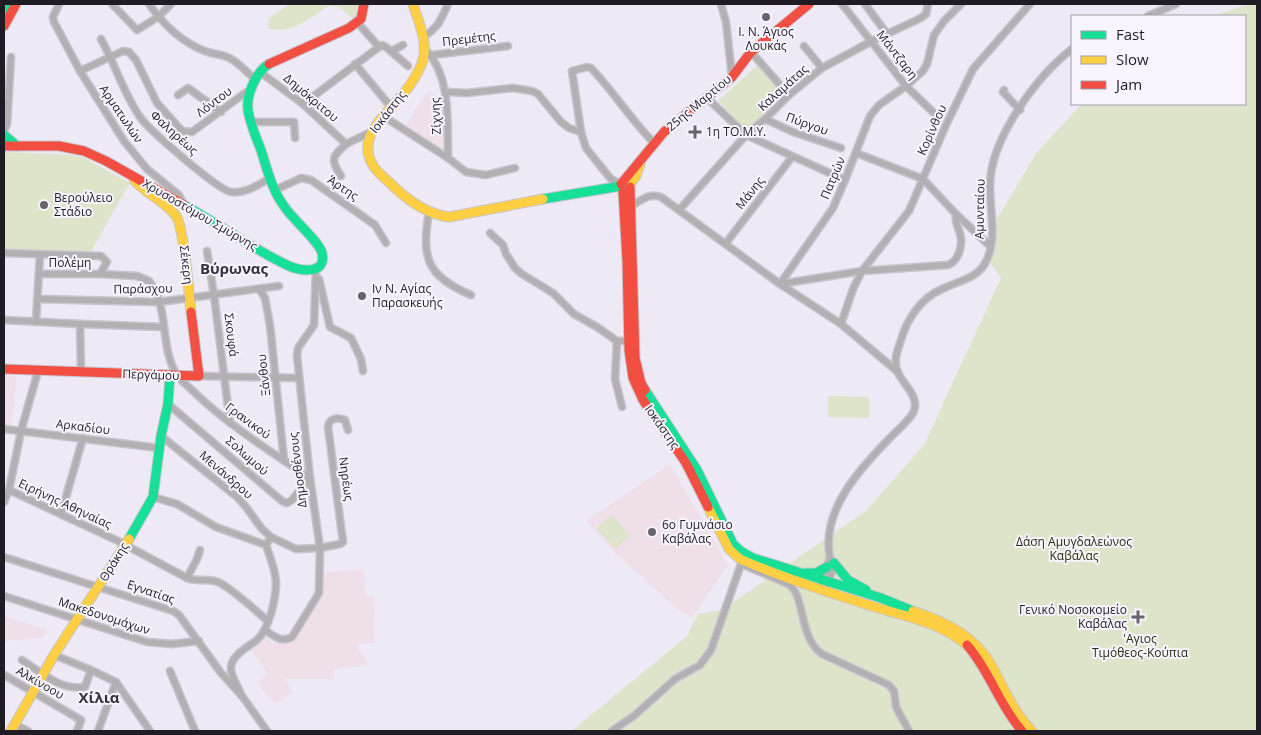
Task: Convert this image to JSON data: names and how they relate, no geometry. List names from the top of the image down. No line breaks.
{"streets":{"street":["Πρεμέτης","Μάντζαρη","Καλαμάτας","Δημόκριτου","Λόντου","25ης Μαρτίου","Ιοκάστης","Αρματωλών","Ζίχνης","Πύργου","Κορίνθου","Φαληρέως","Πατρών","Άρτης","Μάνης","Αμυνταίου","Χρυσοστόμου Σμύρνης","Πολέμη","Σέκερη","Παράσχου","Σκουφά","Περγάμου","Ξάνθου","Γρανικού","Αρκαδίου","Σολωμού","Δημοσθένους","Μενάνδρου","Νηρέως","Ειρήνης Αθηναίας","Θράκης","Εγνατίας","Μακεδονομάχων","Αλκίνοου"]},"crossings":[["Πρεμέτης","Ιοκάστης"],["Πρεμέτης","Ζίχνης"],["Μάντζαρη","Καλαμάτας"],["Μάντζαρη","Πατρών"],["Καλαμάτας","Πύργου"],["Λόντου","Φαληρέως"],["25ης Μαρτίου","Ιοκάστης"],["Ιοκάστης","Ζίχνης"],["Αρματωλών","Χρυσοστόμου Σμύρνης"],["Χρυσοστόμου Σμύρνης","Σέκερη"],["Χρυσοστόμου Σμύρνης","Δημοσθένους"],["Πολέμη","Παράσχου"],["Σέκερη","Παράσχου"],["Σέκερη","Περγάμου"],["Παράσχου","Σκουφά"],["Παράσχου","Ξάνθου"],["Σκουφά","Περγάμου"],["Σκουφά","Γρανικού"],["Περγάμου","Ξάνθου"],["Περγάμου","Γρανικού"],["Περγάμου","Δημοσθένους"],["Περγάμου","Θράκης"],["Ξάνθου","Γρανικού"],["Γρανικού","Σολωμού"],["Γρανικού","Δημοσθένους"],["Γρανικού","Θράκης"],["Αρκαδίου","Θράκης"],["Σολωμού","Δημοσθένους"],["Σολωμού","Θράκης"],["Δημοσθένους","Μενάνδρου"],["Δημοσθένους","Νηρέως"],["Μενάνδρου","Νηρέως"],["Μενάνδρου","Θράκης"],["Ειρήνης Αθηναίας","Θράκης"],["Θράκης","Εγνατίας"],["Θράκης","Μακεδονομάχων"],["Θράκης","Αλκίνοου"],["Εγνατίας","Μακεδονομάχων"]],"districts":["Βύρωνας","Χίλια"],"parks":["Δάση Αμυγδαλεώνος Καβάλας","'Αγιος Τιμόθεος-Κούπια"],"places":{"other":["Ι. Ν. Άγιος Λουκάς","Βερούλειο Στάδιο","Ιν Ν. Αγίας Παρασκευής","6ο Γυμνάσιο Καβάλας"],"health":["1η ΤΟ.Μ.Υ.","Γενικό Νοσοκομείο Καβάλας"]},"legend":["Fast","Slow","Jam"]}
